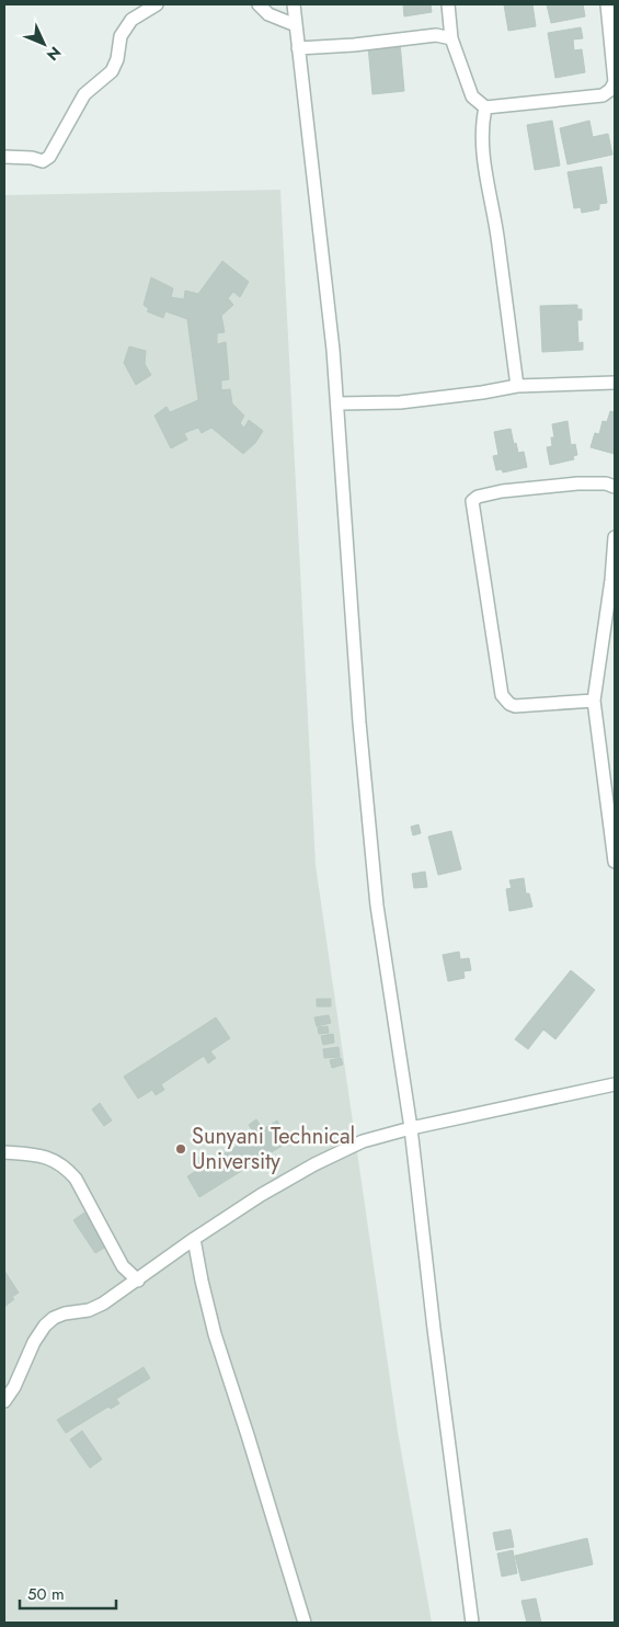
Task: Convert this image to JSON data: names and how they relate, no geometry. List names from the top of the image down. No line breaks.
{"places":["Sunyani Technical University"],"scale_bar":"50 m","north":"bottom right"}
